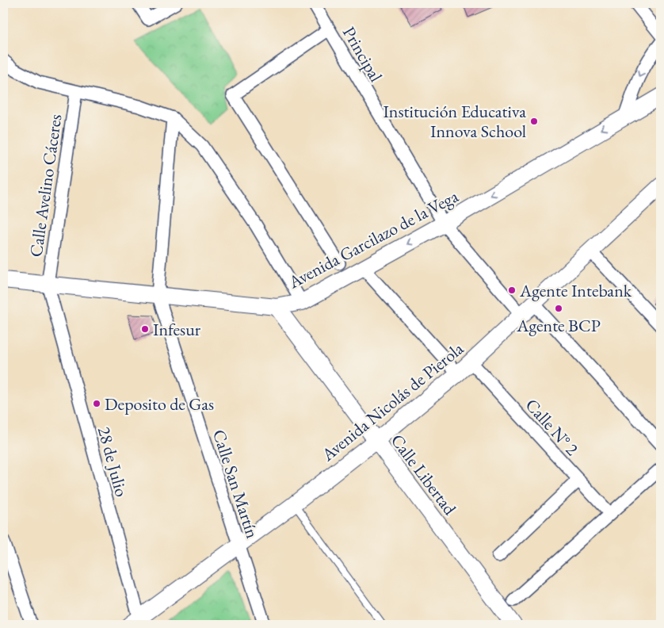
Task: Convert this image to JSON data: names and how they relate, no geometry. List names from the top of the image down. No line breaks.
{"streets":{"street":["Principal","Calle Avelino Cáceres","Avenida Garcilazo de la Vega","Avenida Nicolás de Pierola","Calle N° 2","28 de Julio","Calle Libertad","Calle San Martín"]},"crossings":[["Principal","Avenida Garcilazo de la Vega"],["Principal","Avenida Nicolás de Pierola"],["Calle Avelino Cáceres","Avenida Garcilazo de la Vega"],["Calle Avelino Cáceres","28 de Julio"],["Avenida Garcilazo de la Vega","28 de Julio"],["Avenida Garcilazo de la Vega","Calle Libertad"],["Avenida Garcilazo de la Vega","Calle San Martín"],["Avenida Nicolás de Pierola","Calle N° 2"],["Avenida Nicolás de Pierola","28 de Julio"],["Avenida Nicolás de Pierola","Calle Libertad"],["Avenida Nicolás de Pierola","Calle San Martín"]],"one_way":["Avenida Garcilazo de la Vega"],"places":["Institución Educativa Innova School","Agente Intebank","Agente BCP","Infesur","Deposito de Gas"]}
